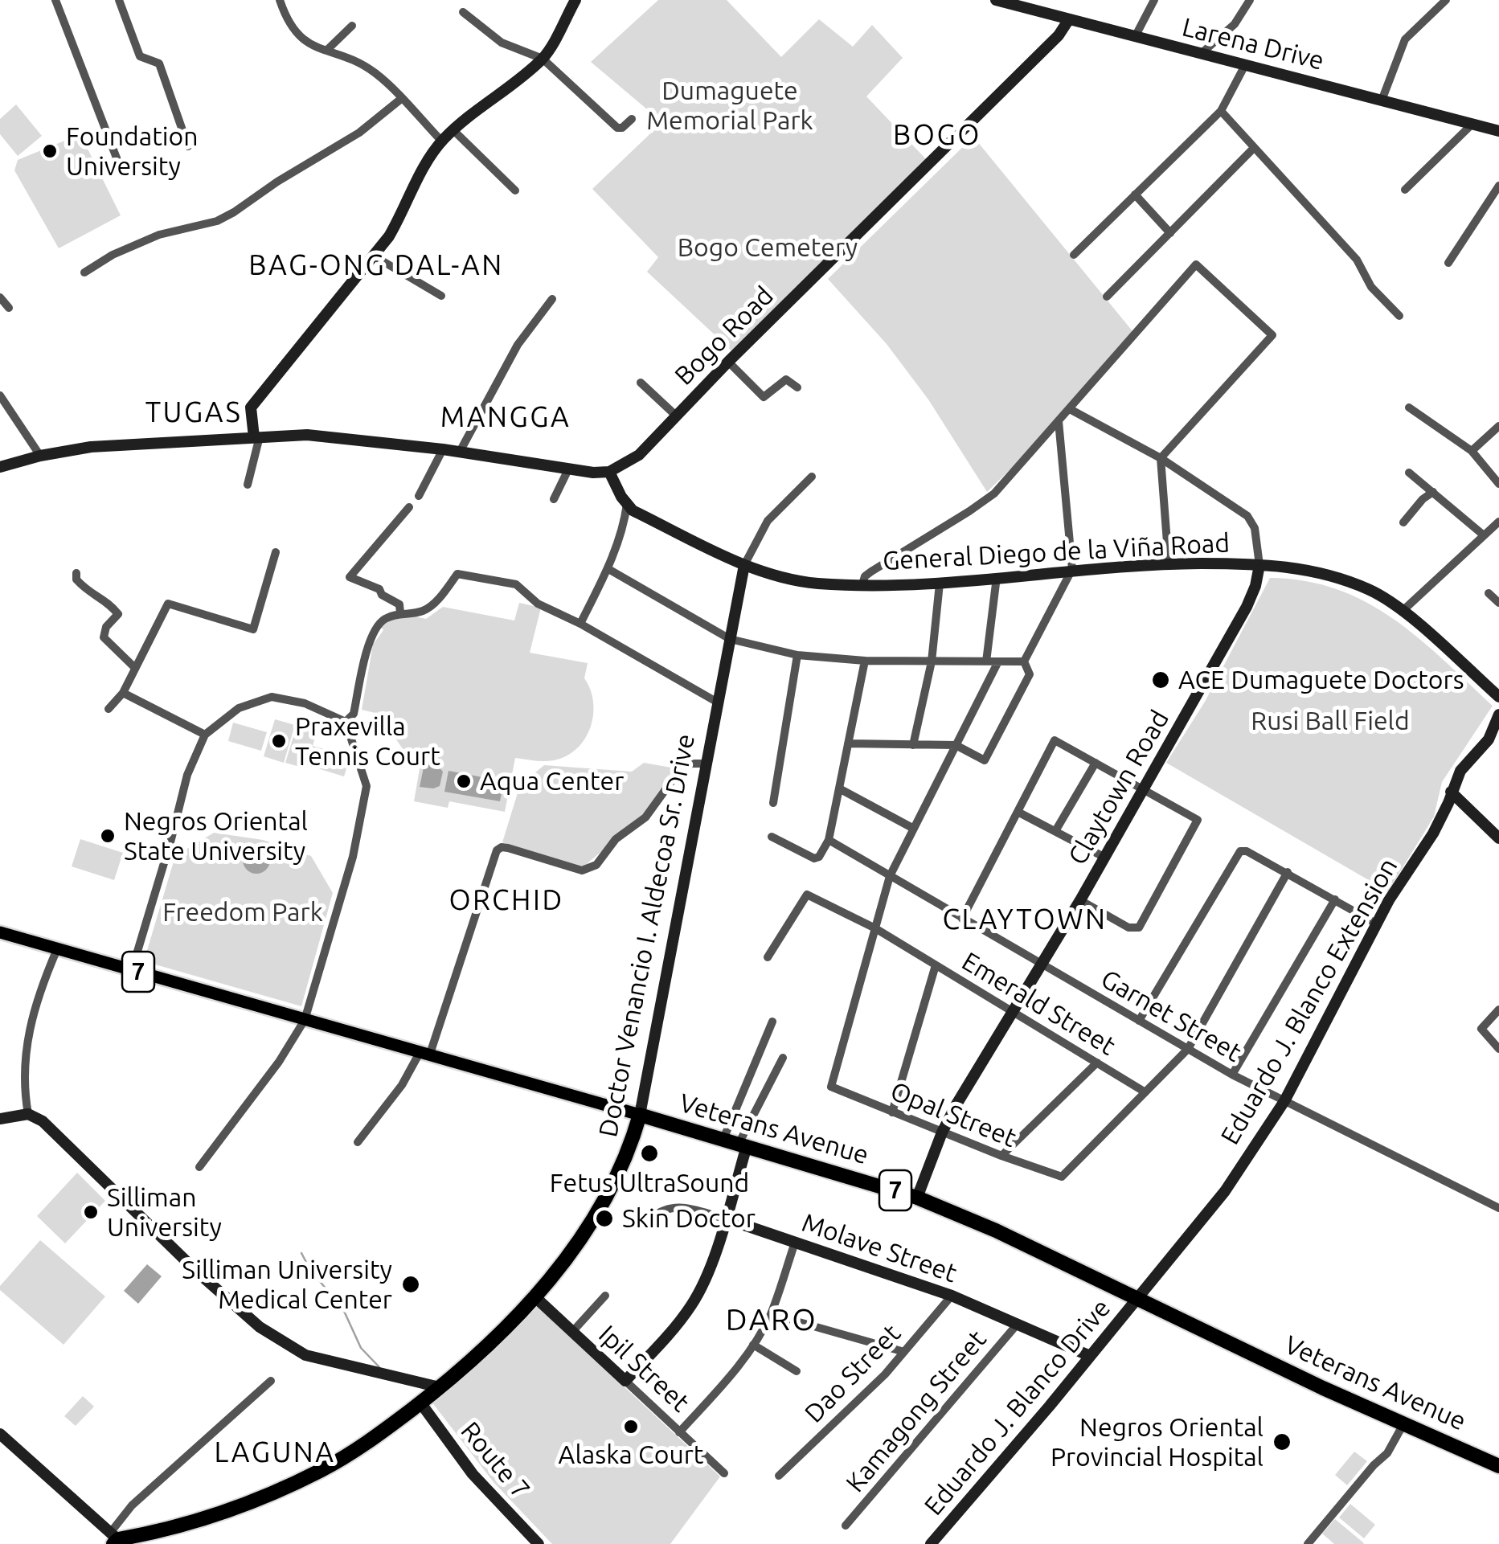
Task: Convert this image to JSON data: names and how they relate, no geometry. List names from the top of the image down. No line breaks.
{"streets":{"highway":["Doctor Venancio I. Aldecoa Sr. Drive","7","Veterans Avenue"],"street":["Larena Drive","Bogo Road","General Diego de la Viña Road","Claytown Road","Eduardo J. Blanco Extension","Emerald Street","Garnet Street","Opal Street","Molave Street","Ipil Street","Dao Street","Eduardo J. Blanco Drive","Kamagong Street","Route 7"]},"crossings":[["Larena Drive","Bogo Road"],["Bogo Road","General Diego de la Viña Road"],["General Diego de la Viña Road","Claytown Road"],["General Diego de la Viña Road","Doctor Venancio I. Aldecoa Sr. Drive"],["Claytown Road","Emerald Street"],["Claytown Road","Garnet Street"],["Claytown Road","Opal Street"],["Claytown Road","Veterans Avenue"],["Doctor Venancio I. Aldecoa Sr. Drive","Veterans Avenue"],["Doctor Venancio I. Aldecoa Sr. Drive","Ipil Street"],["Doctor Venancio I. Aldecoa Sr. Drive","Route 7"],["Eduardo J. Blanco Extension","Garnet Street"],["Eduardo J. Blanco Extension","Veterans Avenue"],["Eduardo J. Blanco Extension","Eduardo J. Blanco Drive"],["Emerald Street","Opal Street"],["Veterans Avenue","Eduardo J. Blanco Drive"],["Molave Street","Dao Street"],["Molave Street","Eduardo J. Blanco Drive"],["Molave Street","Kamagong Street"]],"districts":["BOGO","BAG-ONG DAL-AN","TUGAS","MANGGA","ORCHID","CLAYTOWN","DARO","LAGUNA"],"parks":["Dumaguete Memorial Park","Bogo Cemetery","Rusi Ball Field","Freedom Park"],"places":["Foundation University","ACE Dumaguete Doctors","Praxevilla Tennis Court","Aqua Center","Negros Oriental State University","Fetus UltraSound","Silliman University","Skin Doctor","Silliman University Medical Center","Alaska Court","Negros Oriental Provincial Hospital"]}
